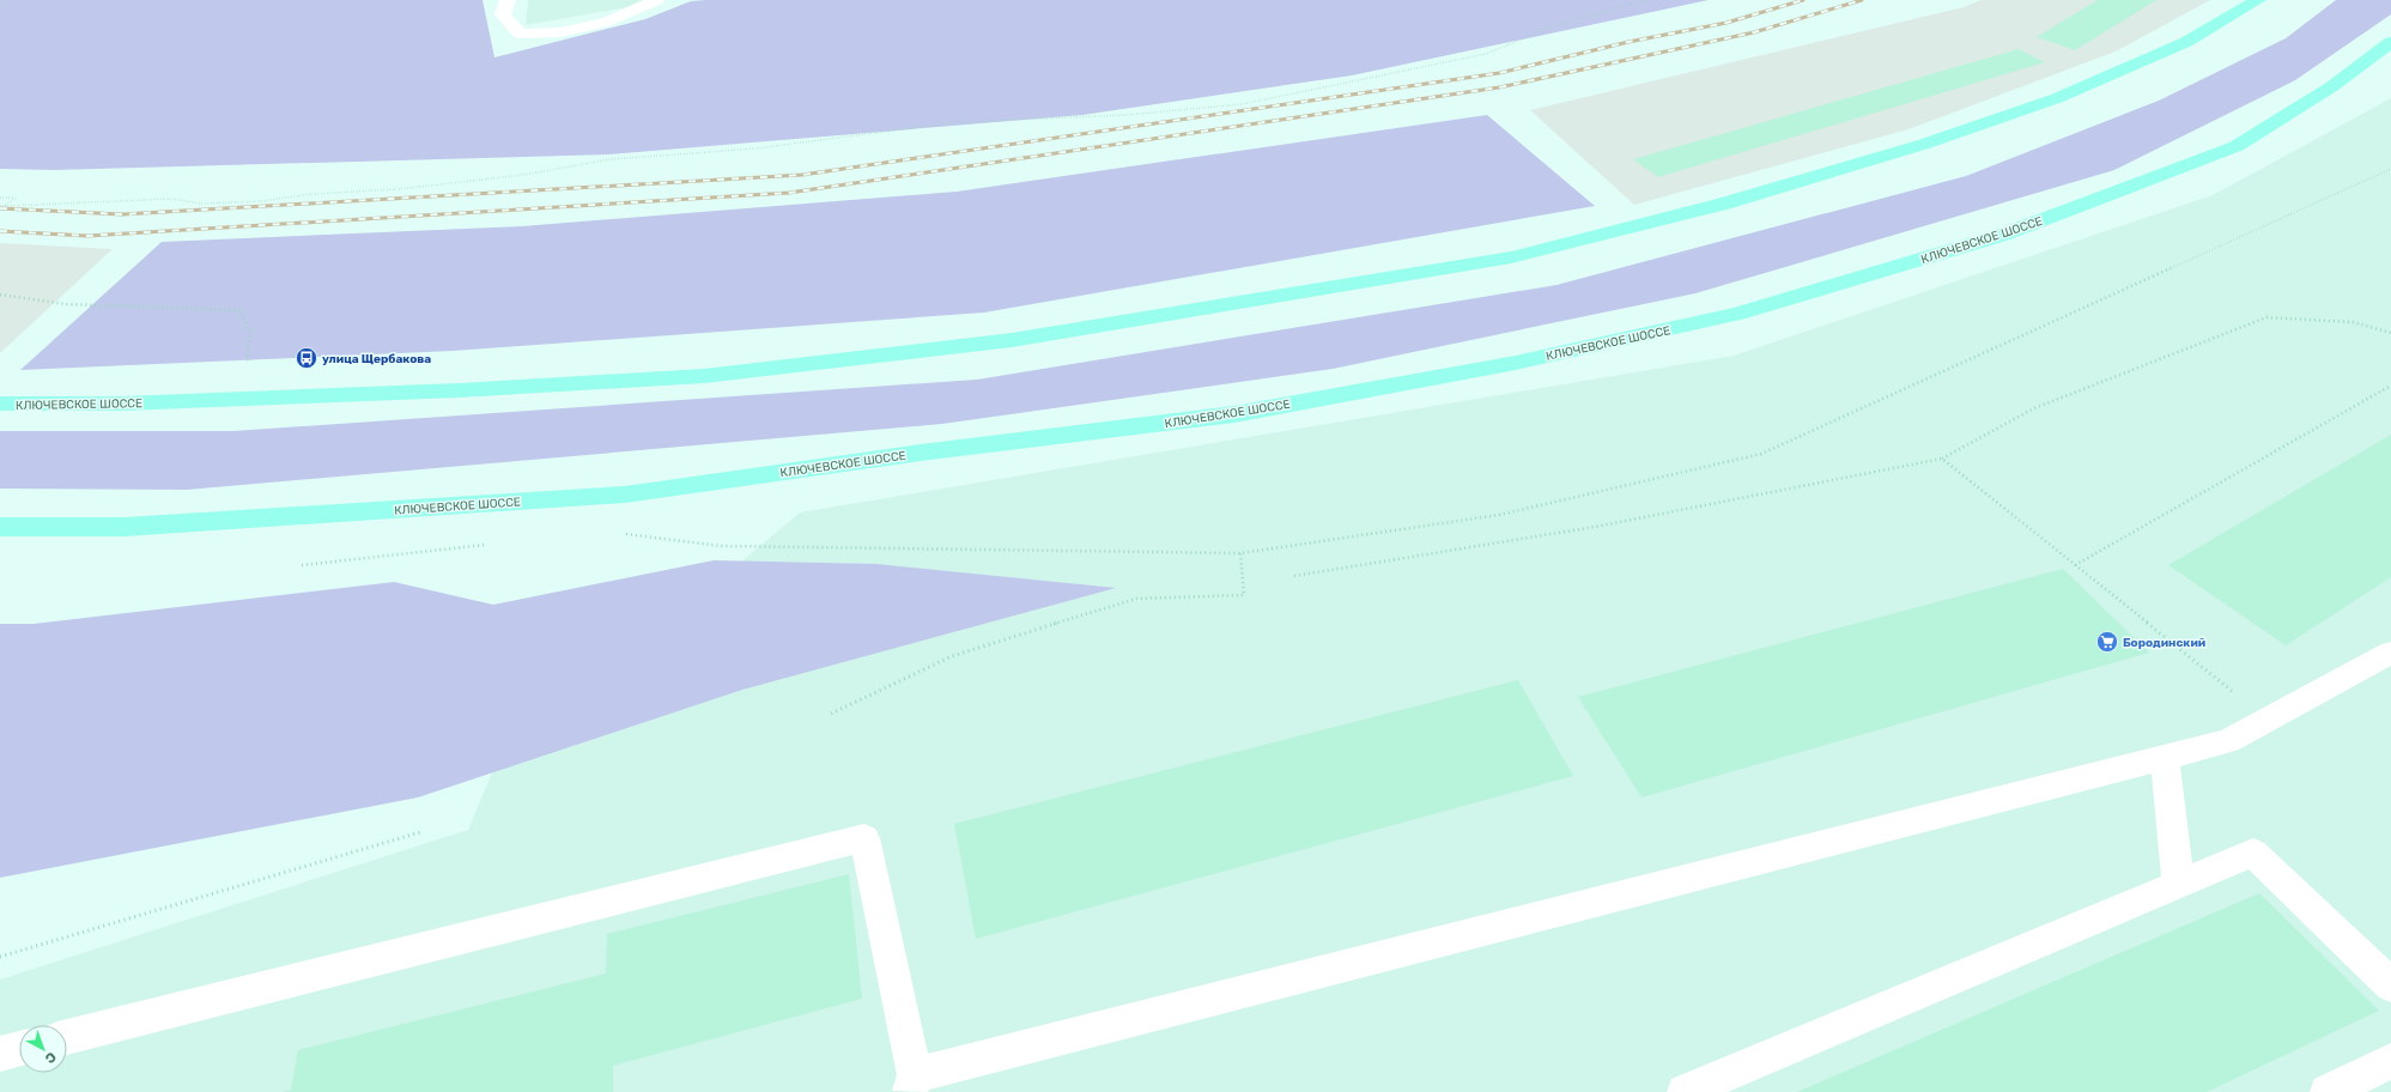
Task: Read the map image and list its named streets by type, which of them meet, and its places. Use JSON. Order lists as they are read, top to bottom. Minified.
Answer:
{"streets":{"main road":["КЛЮЧЕВСКОЕ ШОССЕ"]},"places":{"bus stop":["улица Щербакова"],"supermarket":["Бородинский"]},"north":"bottom right"}
